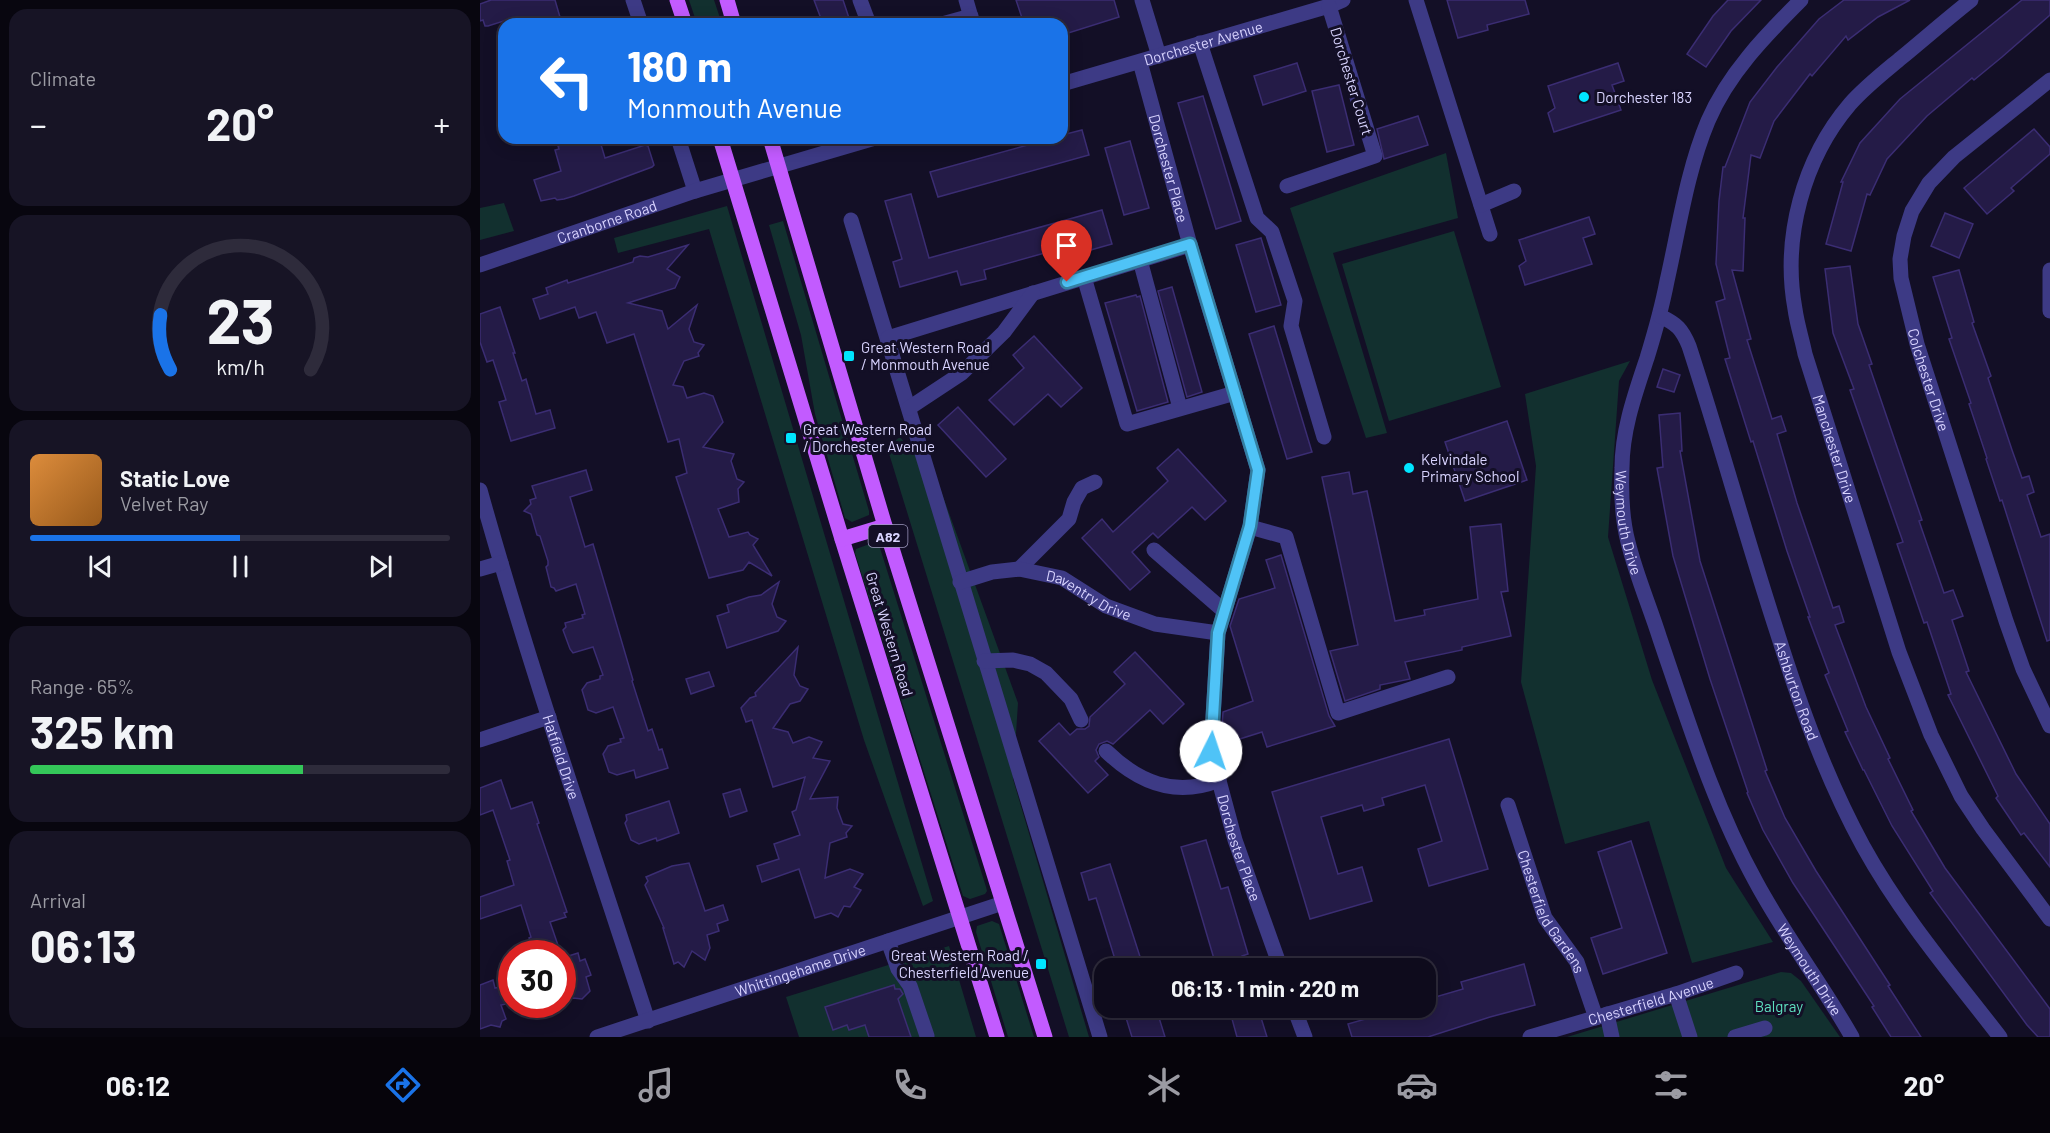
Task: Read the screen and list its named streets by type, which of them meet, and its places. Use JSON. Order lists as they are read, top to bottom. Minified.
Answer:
{"streets":{"main road":["A82","Great Western Road"],"street":["Dorchester Avenue","Dorchester Court","Dorchester Place","Cranborne Road","Colchester Drive","Manchester Drive","Weymouth Drive","Daventry Drive","Ashburton Road","Hatfield Drive","Chesterfield Gardens","Whittingehame Drive","Chesterfield Avenue"]},"crossings":[["Dorchester Avenue","Dorchester Court"],["Dorchester Avenue","Dorchester Place"],["Dorchester Place","Daventry Drive"],["Cranborne Road","Great Western Road"],["Weymouth Drive","Ashburton Road"],["Great Western Road","Whittingehame Drive"],["Hatfield Drive","Whittingehame Drive"],["Chesterfield Gardens","Chesterfield Avenue"]],"parks":["Balgray"],"places":{"other":["Dorchester 183","Kelvindale Primary School"],"transit":["Great Western Road / Monmouth Avenue","Great Western Road / Dorchester Avenue","Great Western Road / Chesterfield Avenue"]},"page":{"tile":["Climate",["Range · 65%","325 km"],["Arrival","06:13"]],"turn":["180 m","Monmouth Avenue"],"heat":["−","20°","+"],"song":["Static Love","Velvet Ray"],"limit":"30","trip":"06:13 · 1 min · 220 m","tabs":["06:12","20°"],"gauge":["23","km/h"]}}
